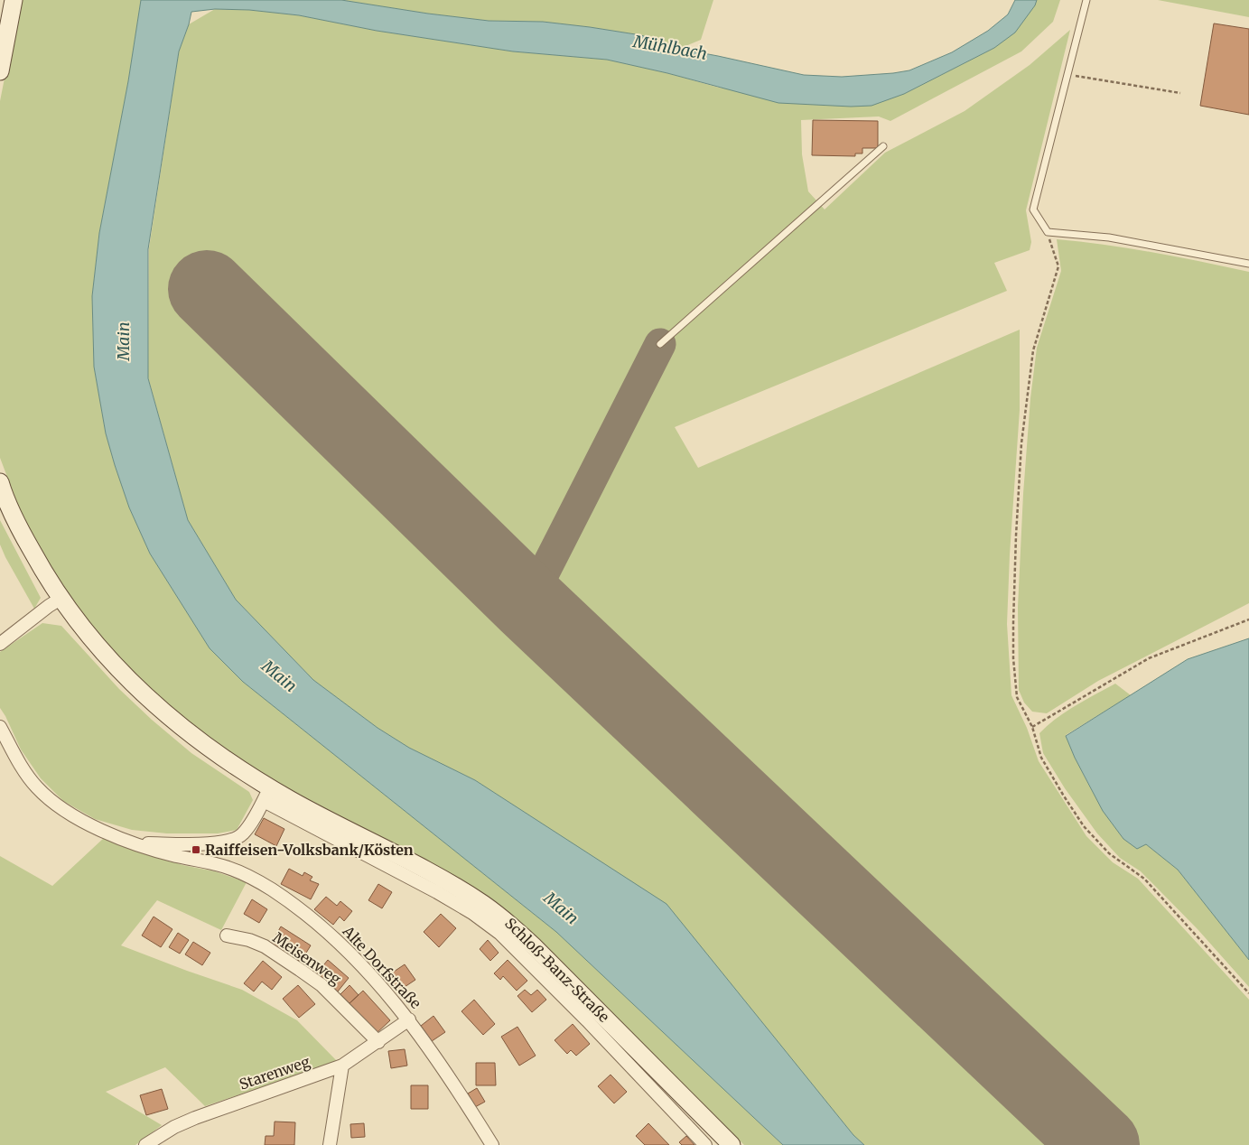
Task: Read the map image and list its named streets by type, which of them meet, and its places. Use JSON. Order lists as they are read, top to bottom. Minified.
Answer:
{"streets":{"street":["Meisenweg","Alte Dorfstraße","Schloß-Banz-Straße","Starenweg"]},"crossings":[["Meisenweg","Starenweg"],["Alte Dorfstraße","Starenweg"]],"water":["Mühlbach","Main"],"places":{"transit":["Raiffeisen-Volksbank/Kösten"]}}
